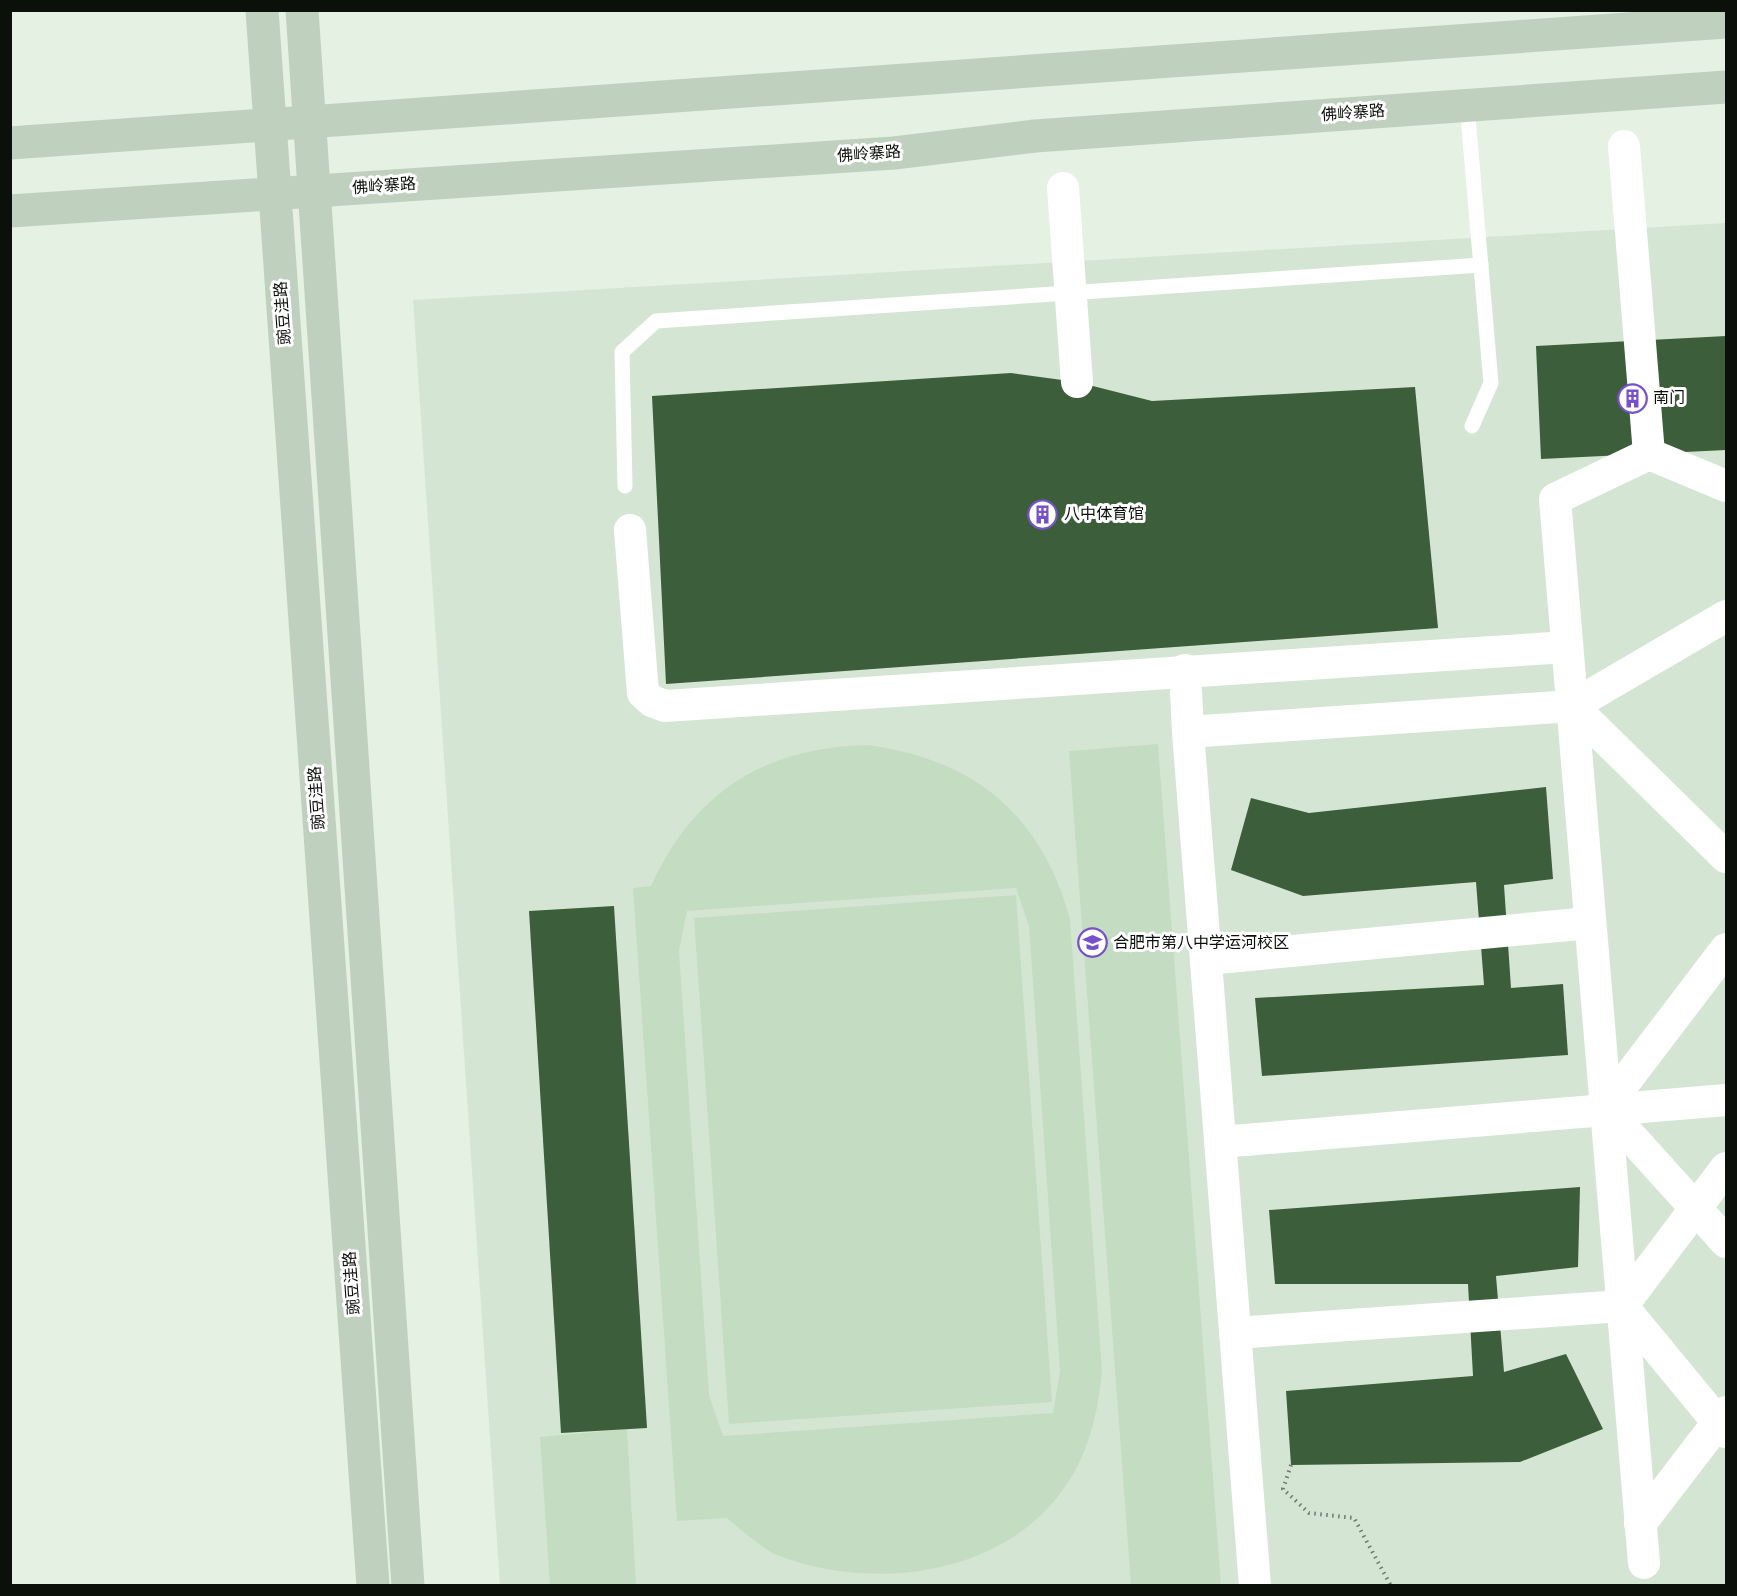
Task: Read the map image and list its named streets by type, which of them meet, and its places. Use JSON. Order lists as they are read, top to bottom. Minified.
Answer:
{"streets":{"main road":["佛岭寨路","豌豆洼路"]},"crossings":[["佛岭寨路","豌豆洼路"]],"places":{"building":["南门","八中体育馆"],"school or university":["合肥市第八中学运河校区"]}}
